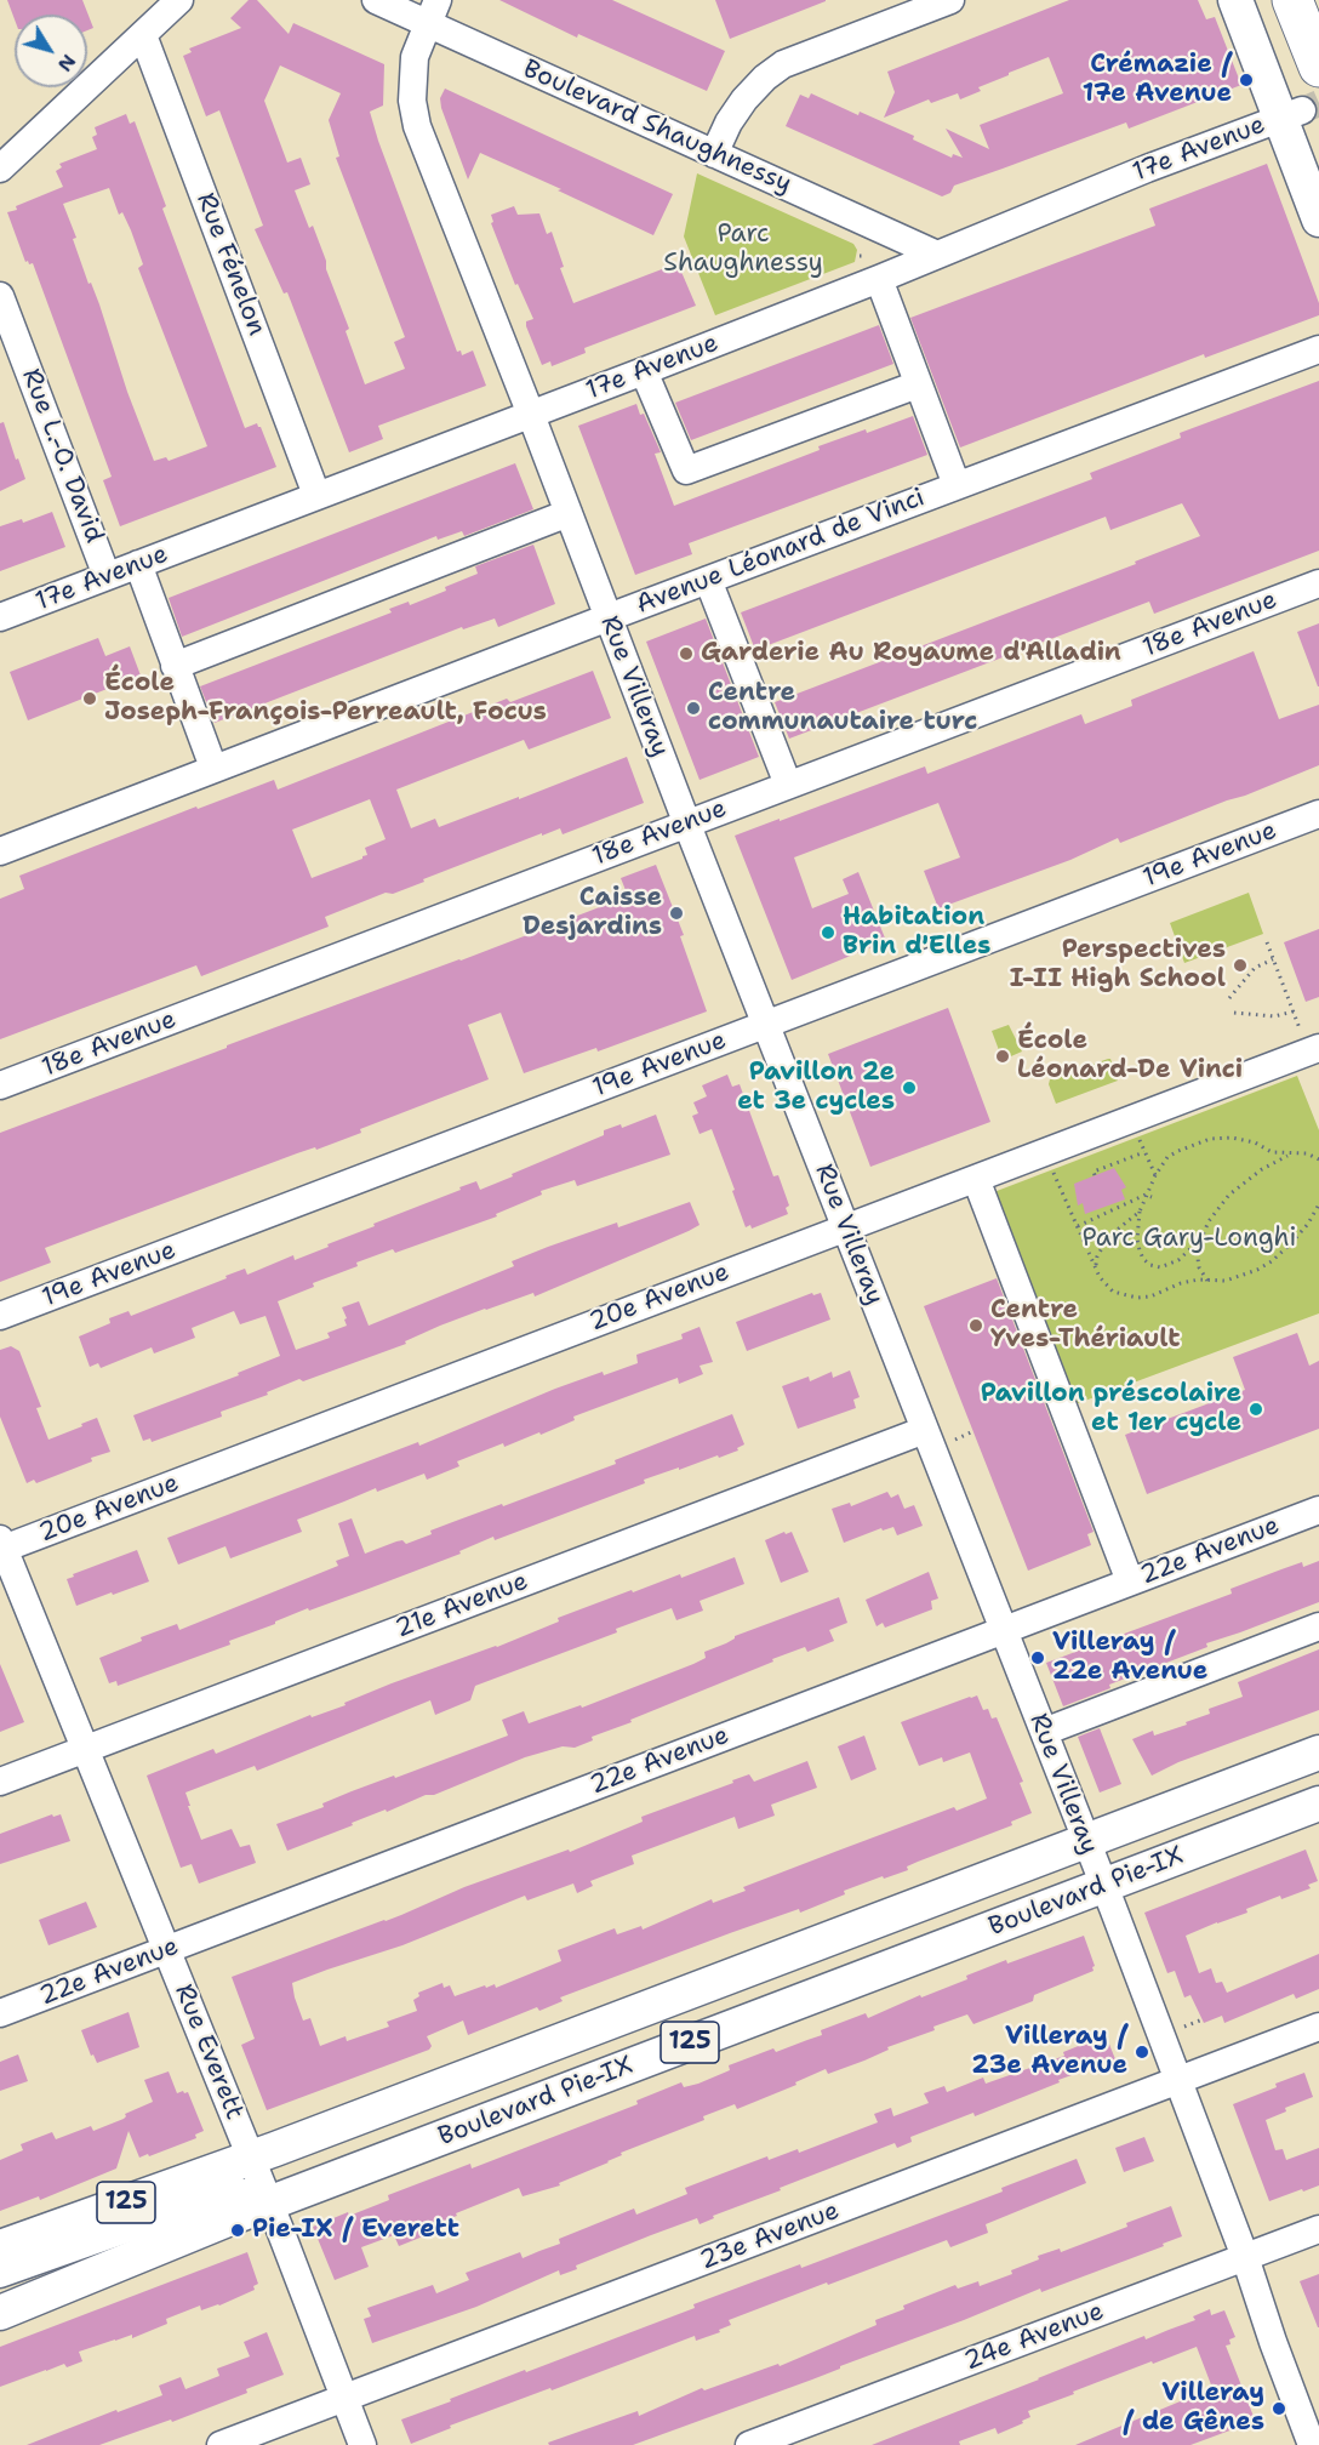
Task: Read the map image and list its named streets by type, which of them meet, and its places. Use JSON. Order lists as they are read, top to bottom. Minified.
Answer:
{"streets":{"main road":["Boulevard Pie-IX","125"],"street":["Boulevard Shaughnessy","17e Avenue","Rue Fénelon","Rue L.-O. David","Avenue Léonard de Vinci","18e Avenue","Rue Villeray","19e Avenue","20e Avenue","22e Avenue","21e Avenue","Rue Everett","23e Avenue","24e Avenue"]},"crossings":[["Boulevard Shaughnessy","17e Avenue"],["Boulevard Shaughnessy","Rue Villeray"],["17e Avenue","Rue Fénelon"],["17e Avenue","Rue L.-O. David"],["17e Avenue","Rue Villeray"],["Avenue Léonard de Vinci","Rue Villeray"],["18e Avenue","Rue Villeray"],["Rue Villeray","19e Avenue"],["Rue Villeray","20e Avenue"],["Rue Villeray","22e Avenue"],["Rue Villeray","21e Avenue"],["Rue Villeray","Boulevard Pie-IX"],["Rue Villeray","23e Avenue"],["Rue Villeray","24e Avenue"],["20e Avenue","Rue Everett"],["22e Avenue","Rue Everett"],["21e Avenue","Rue Everett"],["Boulevard Pie-IX","Rue Everett"],["Rue Everett","23e Avenue"]],"parks":["Parc Shaughnessy","Parc Gary-Longhi"],"places":["Crémazie / 17e Avenue","Garderie Au Royaume d'Alladin","École Joseph-François-Perreault, Focus","Centre communautaire turc","Caisse Desjardins","Habitation Brin d'Elles","Perspectives I-II High School","École Léonard-De Vinci","Pavillon 2e et 3e cycles","Centre Yves-Thériault","Pavillon préscolaire et 1er cycle","Villeray / 22e Avenue","Villeray / 23e Avenue","Pie-IX / Everett","Villeray / de Gênes"],"north":"bottom right"}
